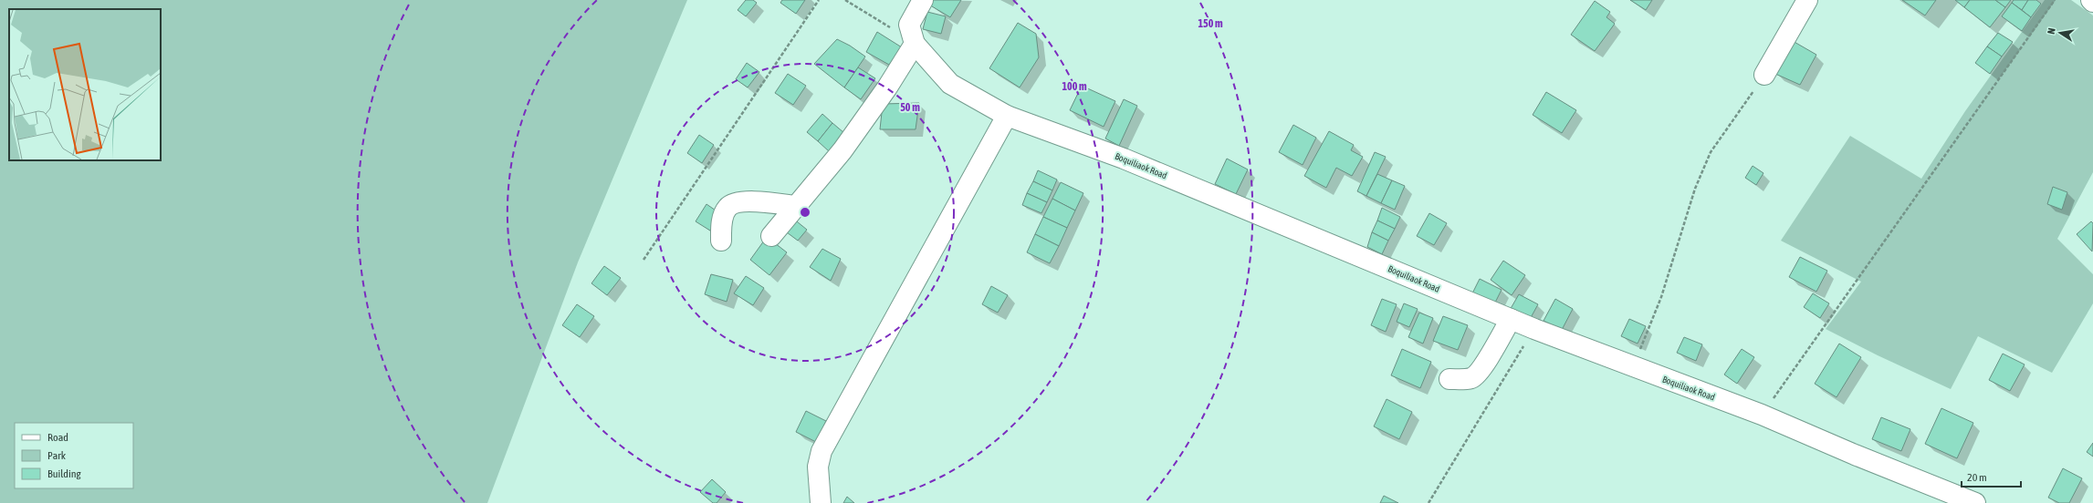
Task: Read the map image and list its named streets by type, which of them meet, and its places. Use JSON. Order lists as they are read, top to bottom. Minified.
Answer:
{"streets":{"street":["Boquiliaok Road"]},"legend":["Road","Park","Building"],"scale_bar":"20 m","north":"left","rings":["150 m","100 m","50 m"]}
